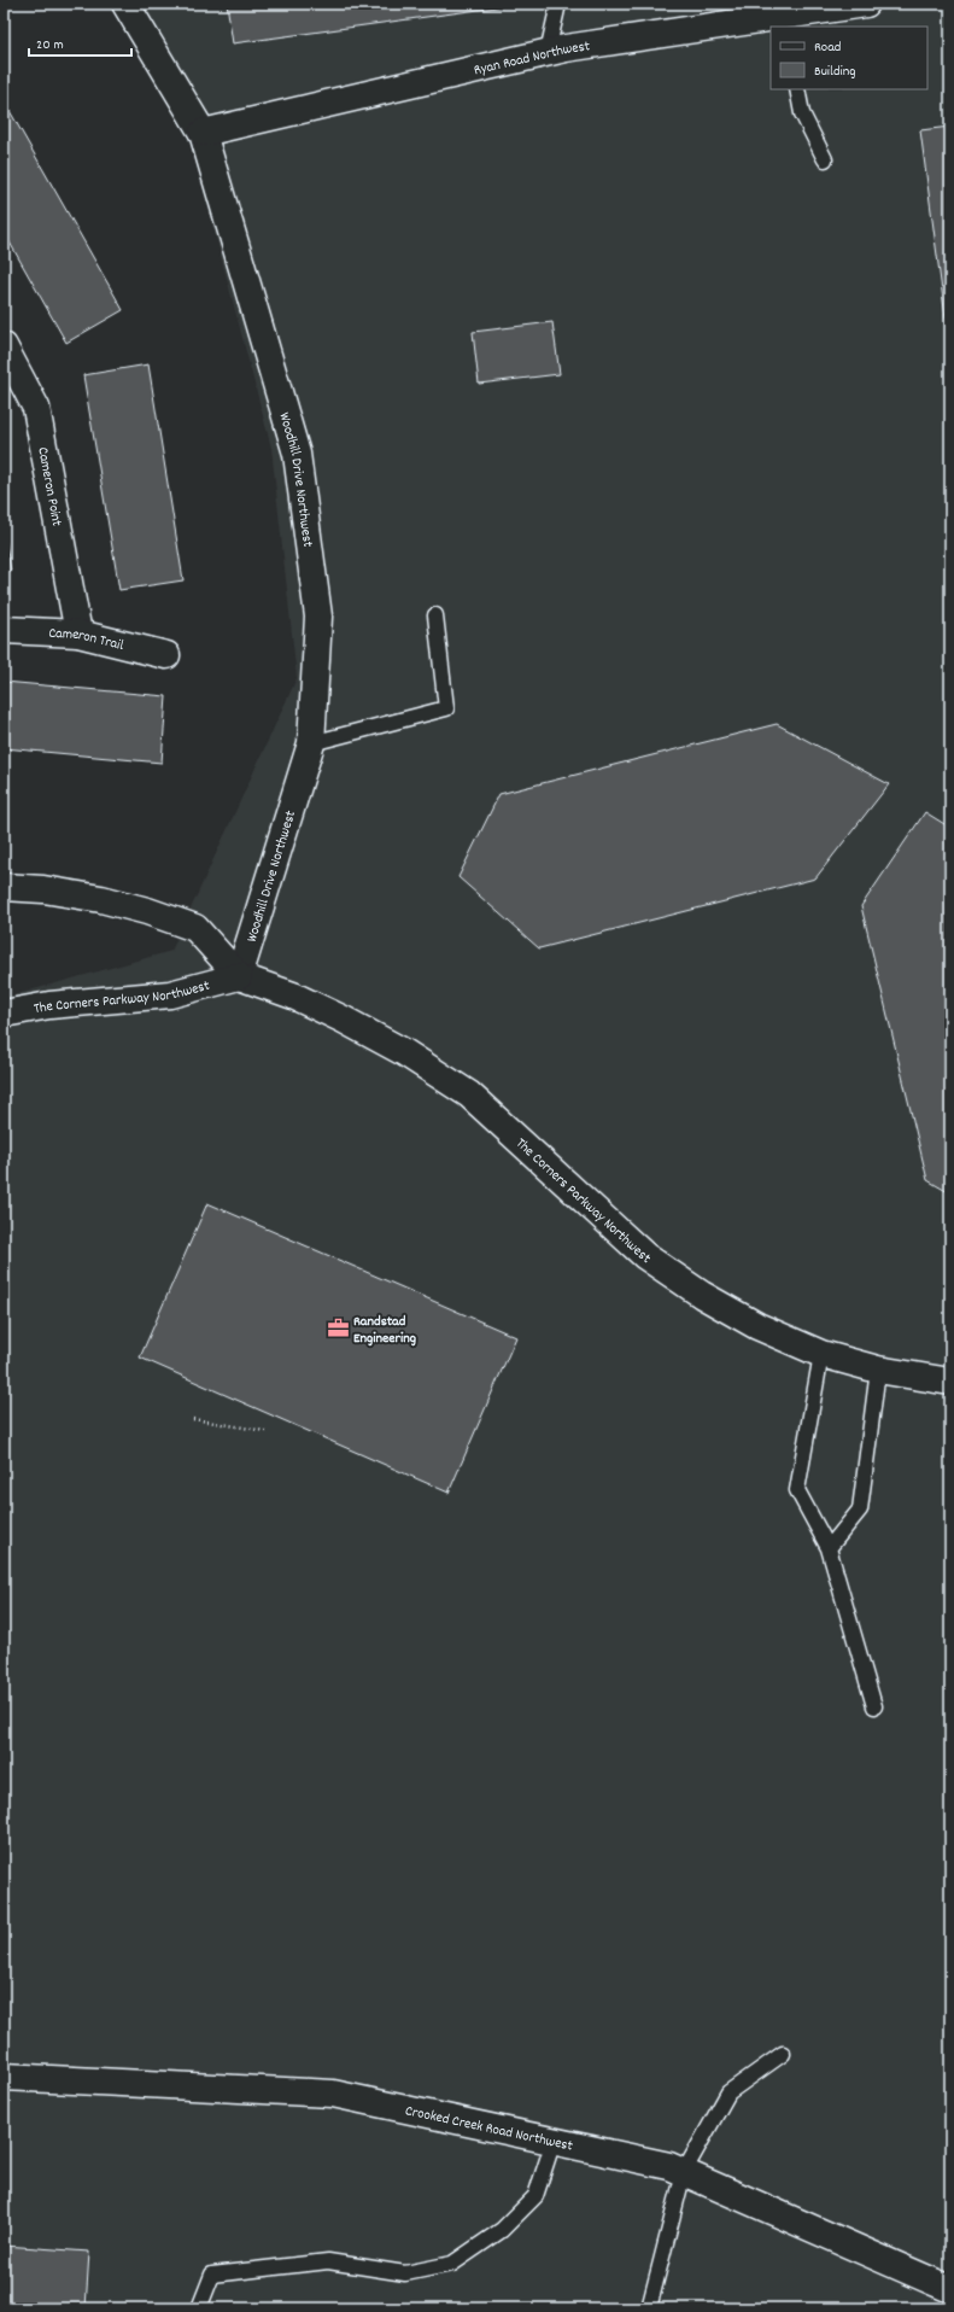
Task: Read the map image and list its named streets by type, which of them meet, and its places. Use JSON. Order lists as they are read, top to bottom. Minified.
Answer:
{"streets":{"street":["Ryan Road Northwest","Woodhill Drive Northwest","Cameron Point","Cameron Trail","The Corners Parkway Northwest","Crooked Creek Road Northwest"]},"crossings":[["Ryan Road Northwest","Woodhill Drive Northwest"],["Woodhill Drive Northwest","The Corners Parkway Northwest"],["Cameron Point","Cameron Trail"]],"places":{"office":["Randstad Engineering"]},"legend":["Road","Building"],"scale_bar":"20 m"}
